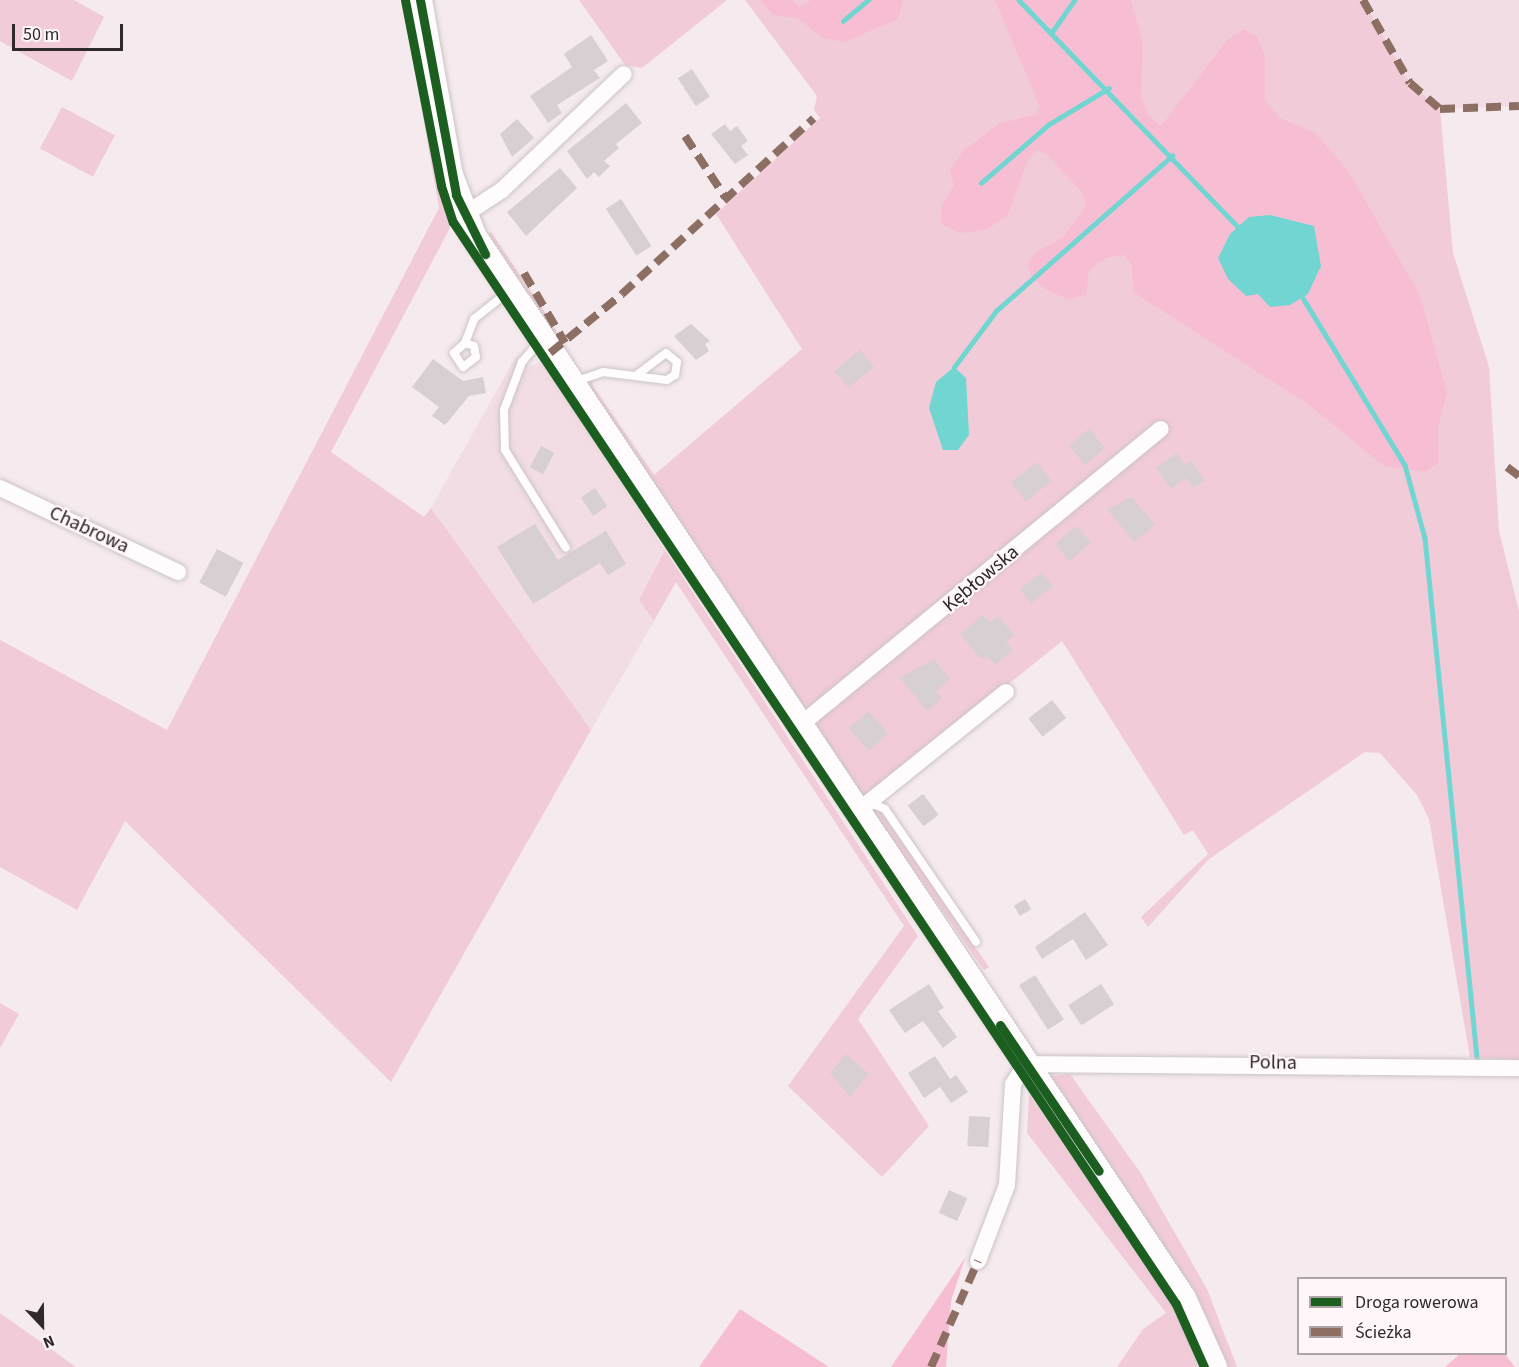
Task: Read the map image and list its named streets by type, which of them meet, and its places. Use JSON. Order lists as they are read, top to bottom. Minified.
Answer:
{"streets":{"street":["Chabrowa","Kębłowska","Polna"]},"legend":["Droga rowerowa","Ścieżka"],"scale_bar":"50 m","north":"bottom"}
